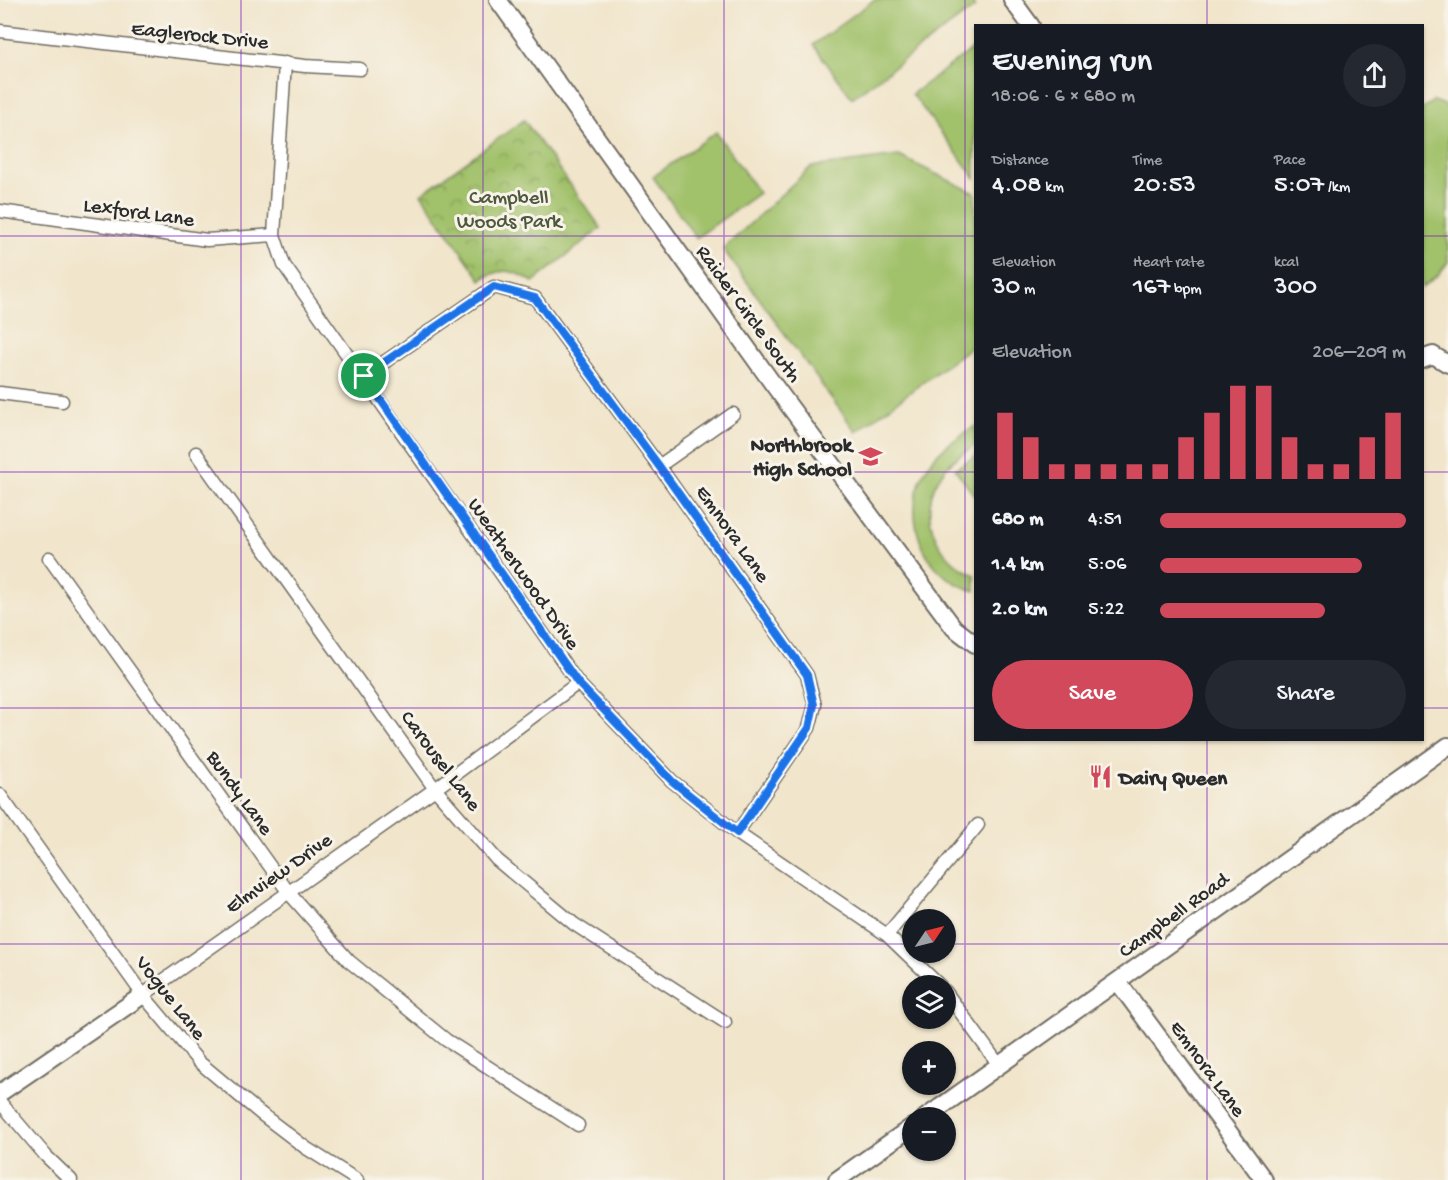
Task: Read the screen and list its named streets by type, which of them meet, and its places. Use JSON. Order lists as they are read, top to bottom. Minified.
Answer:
{"streets":{"street":["Eaglerock Drive","Lexford Lane","Raider Circle South","Emnora Lane","Weatherwood Drive","Carousel Lane","Bundy Lane","Elmview Drive","Campbell Road","Vogue Lane"]},"crossings":[["Eaglerock Drive","Weatherwood Drive"],["Lexford Lane","Weatherwood Drive"],["Emnora Lane","Weatherwood Drive"],["Emnora Lane","Campbell Road"],["Weatherwood Drive","Elmview Drive"],["Carousel Lane","Elmview Drive"],["Bundy Lane","Elmview Drive"],["Elmview Drive","Vogue Lane"]],"parks":["Campbell Woods Park"],"places":{"school or university":["Northbrook High School"],"restaurant":["Dairy Queen"]},"north":"top right","page":{"heading":["Evening run","18:06 · 6 × 680 m"],"stats":[["Distance","4.08 km"],["Time","20:53"],["Pace","5:07 /km"],["Elevation","30 m"],["Heart rate","167 bpm"],["kcal","300"]],"chart":["Elevation","206–209 m"],"list":[{"name":"680 m","note":"4:51"},{"name":"1.4 km","note":"5:06"},{"name":"2.0 km","note":"5:22"}],"buttons":["Save","Share"],"map_buttons":["+","−"]}}
